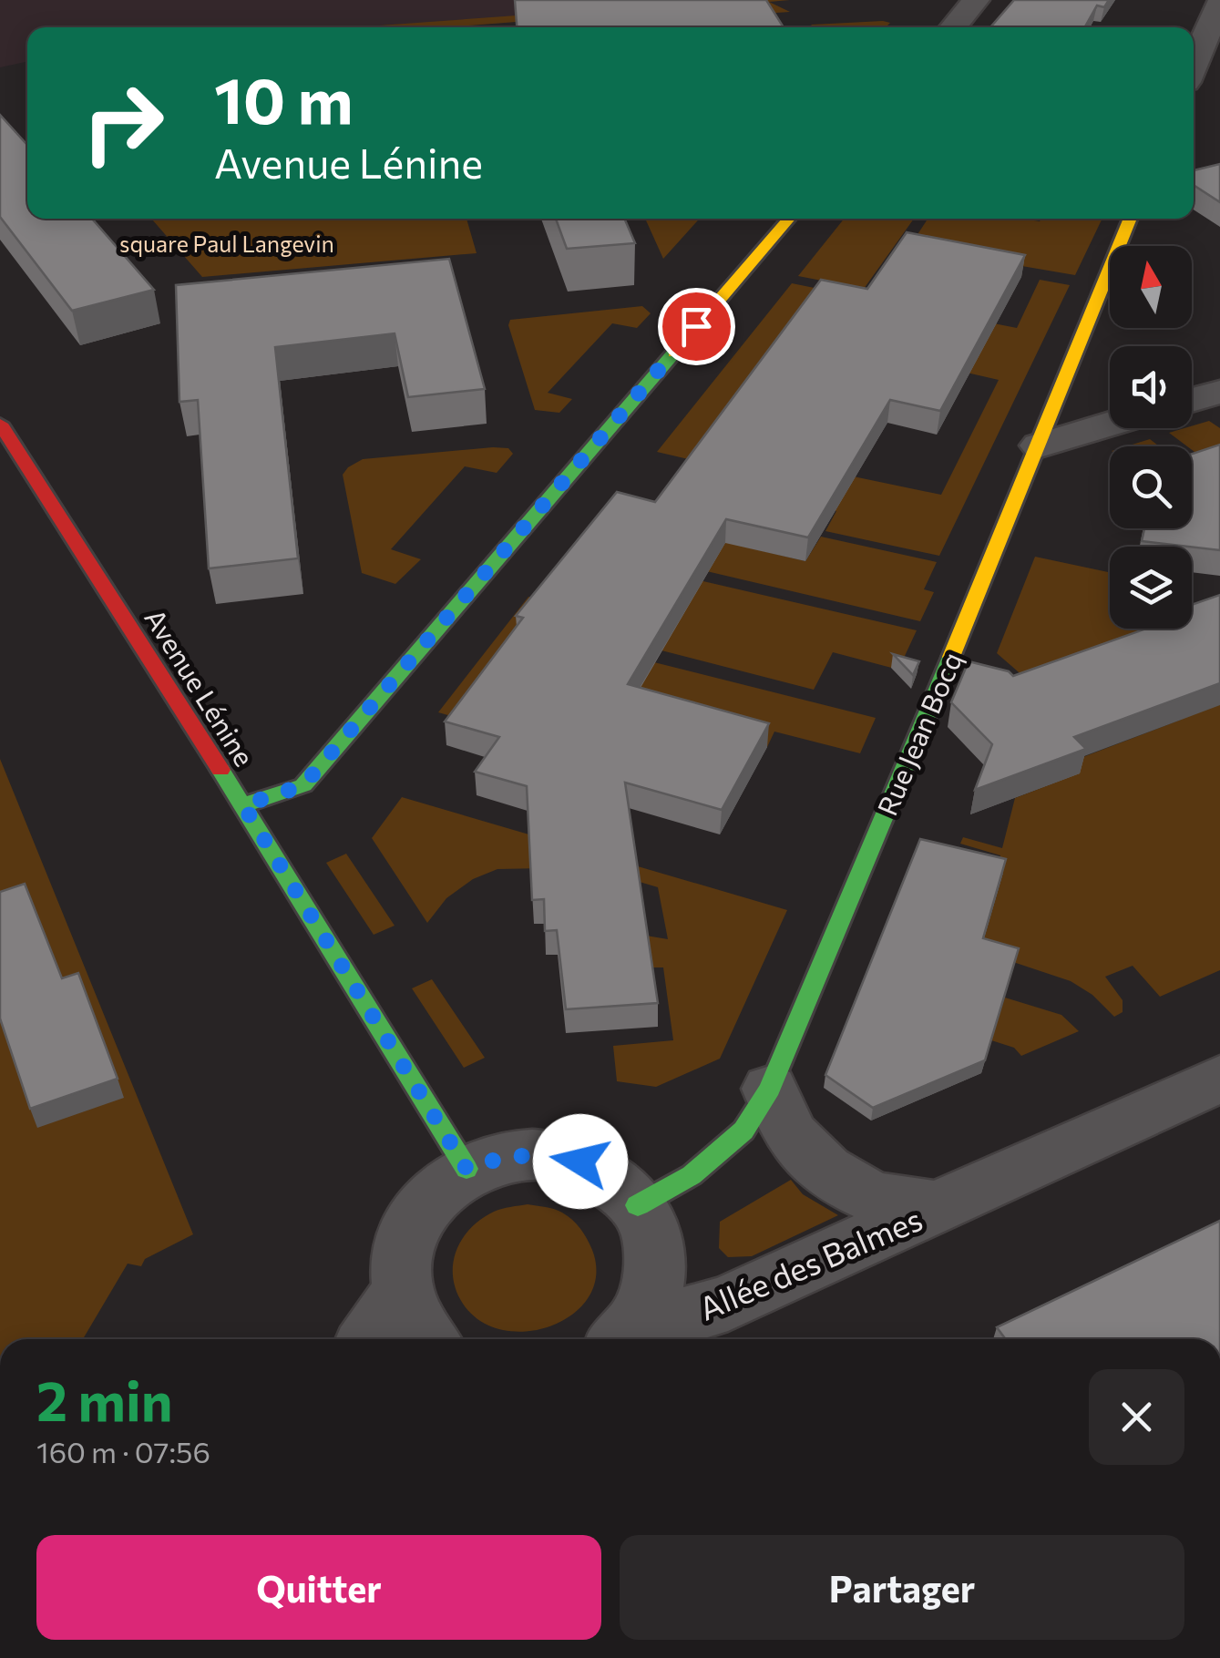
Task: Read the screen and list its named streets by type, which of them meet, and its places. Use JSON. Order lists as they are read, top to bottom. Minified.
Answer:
{"streets":{"street":["Avenue Lénine","Rue Jean Bocq","Allée des Balmes"]},"crossings":[["Rue Jean Bocq","Allée des Balmes"]],"parks":["square Paul Langevin"],"north":"top","page":{"turn":["10 m","Avenue Lénine"],"heading":["2 min","160 m · 07:56"],"buttons":["Quitter","Partager"]}}
